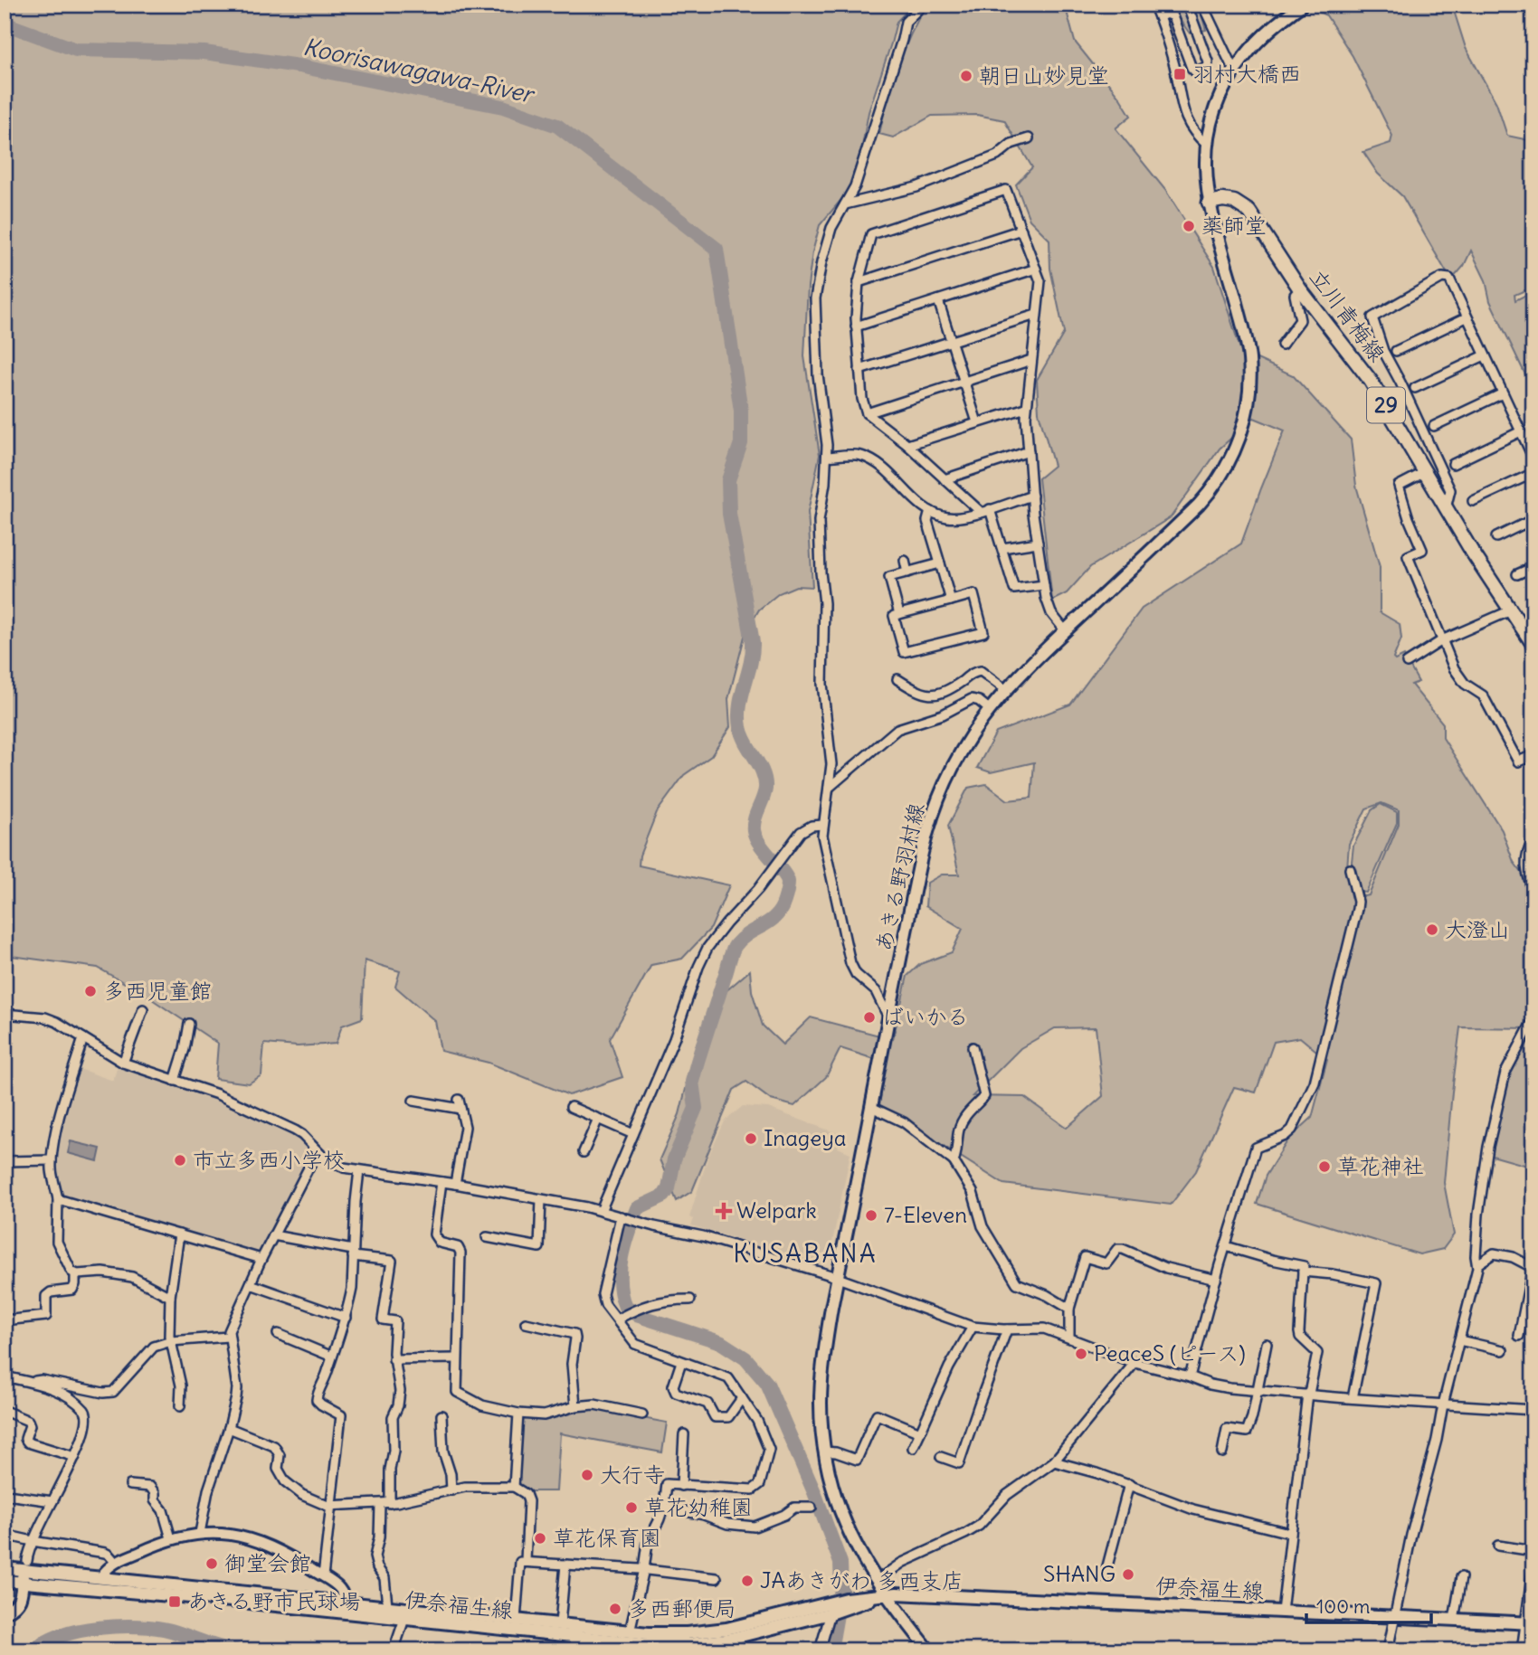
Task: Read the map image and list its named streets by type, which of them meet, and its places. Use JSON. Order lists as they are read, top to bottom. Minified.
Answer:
{"streets":{"main road":["立川青梅線","29","あきる野羽村線","伊奈福生線"]},"crossings":[["立川青梅線","あきる野羽村線"],["あきる野羽村線","伊奈福生線"]],"districts":["KUSABANA"],"water":["Koorisawagawa-River"],"places":{"transit":["羽村大橋西","あきる野市民球場"],"other":["朝日山妙見堂","薬師堂","大澄山","多西児童館","ばいかる","Inageya","市立多西小学校","草花神社","7-Eleven","PeaceS (ピース)","大行寺","草花幼稚園","草花保育園","御堂会館","SHANG","JAあきがわ 多西支店","多西郵便局"],"health":["Welpark"]},"scale_bar":"100 m"}
